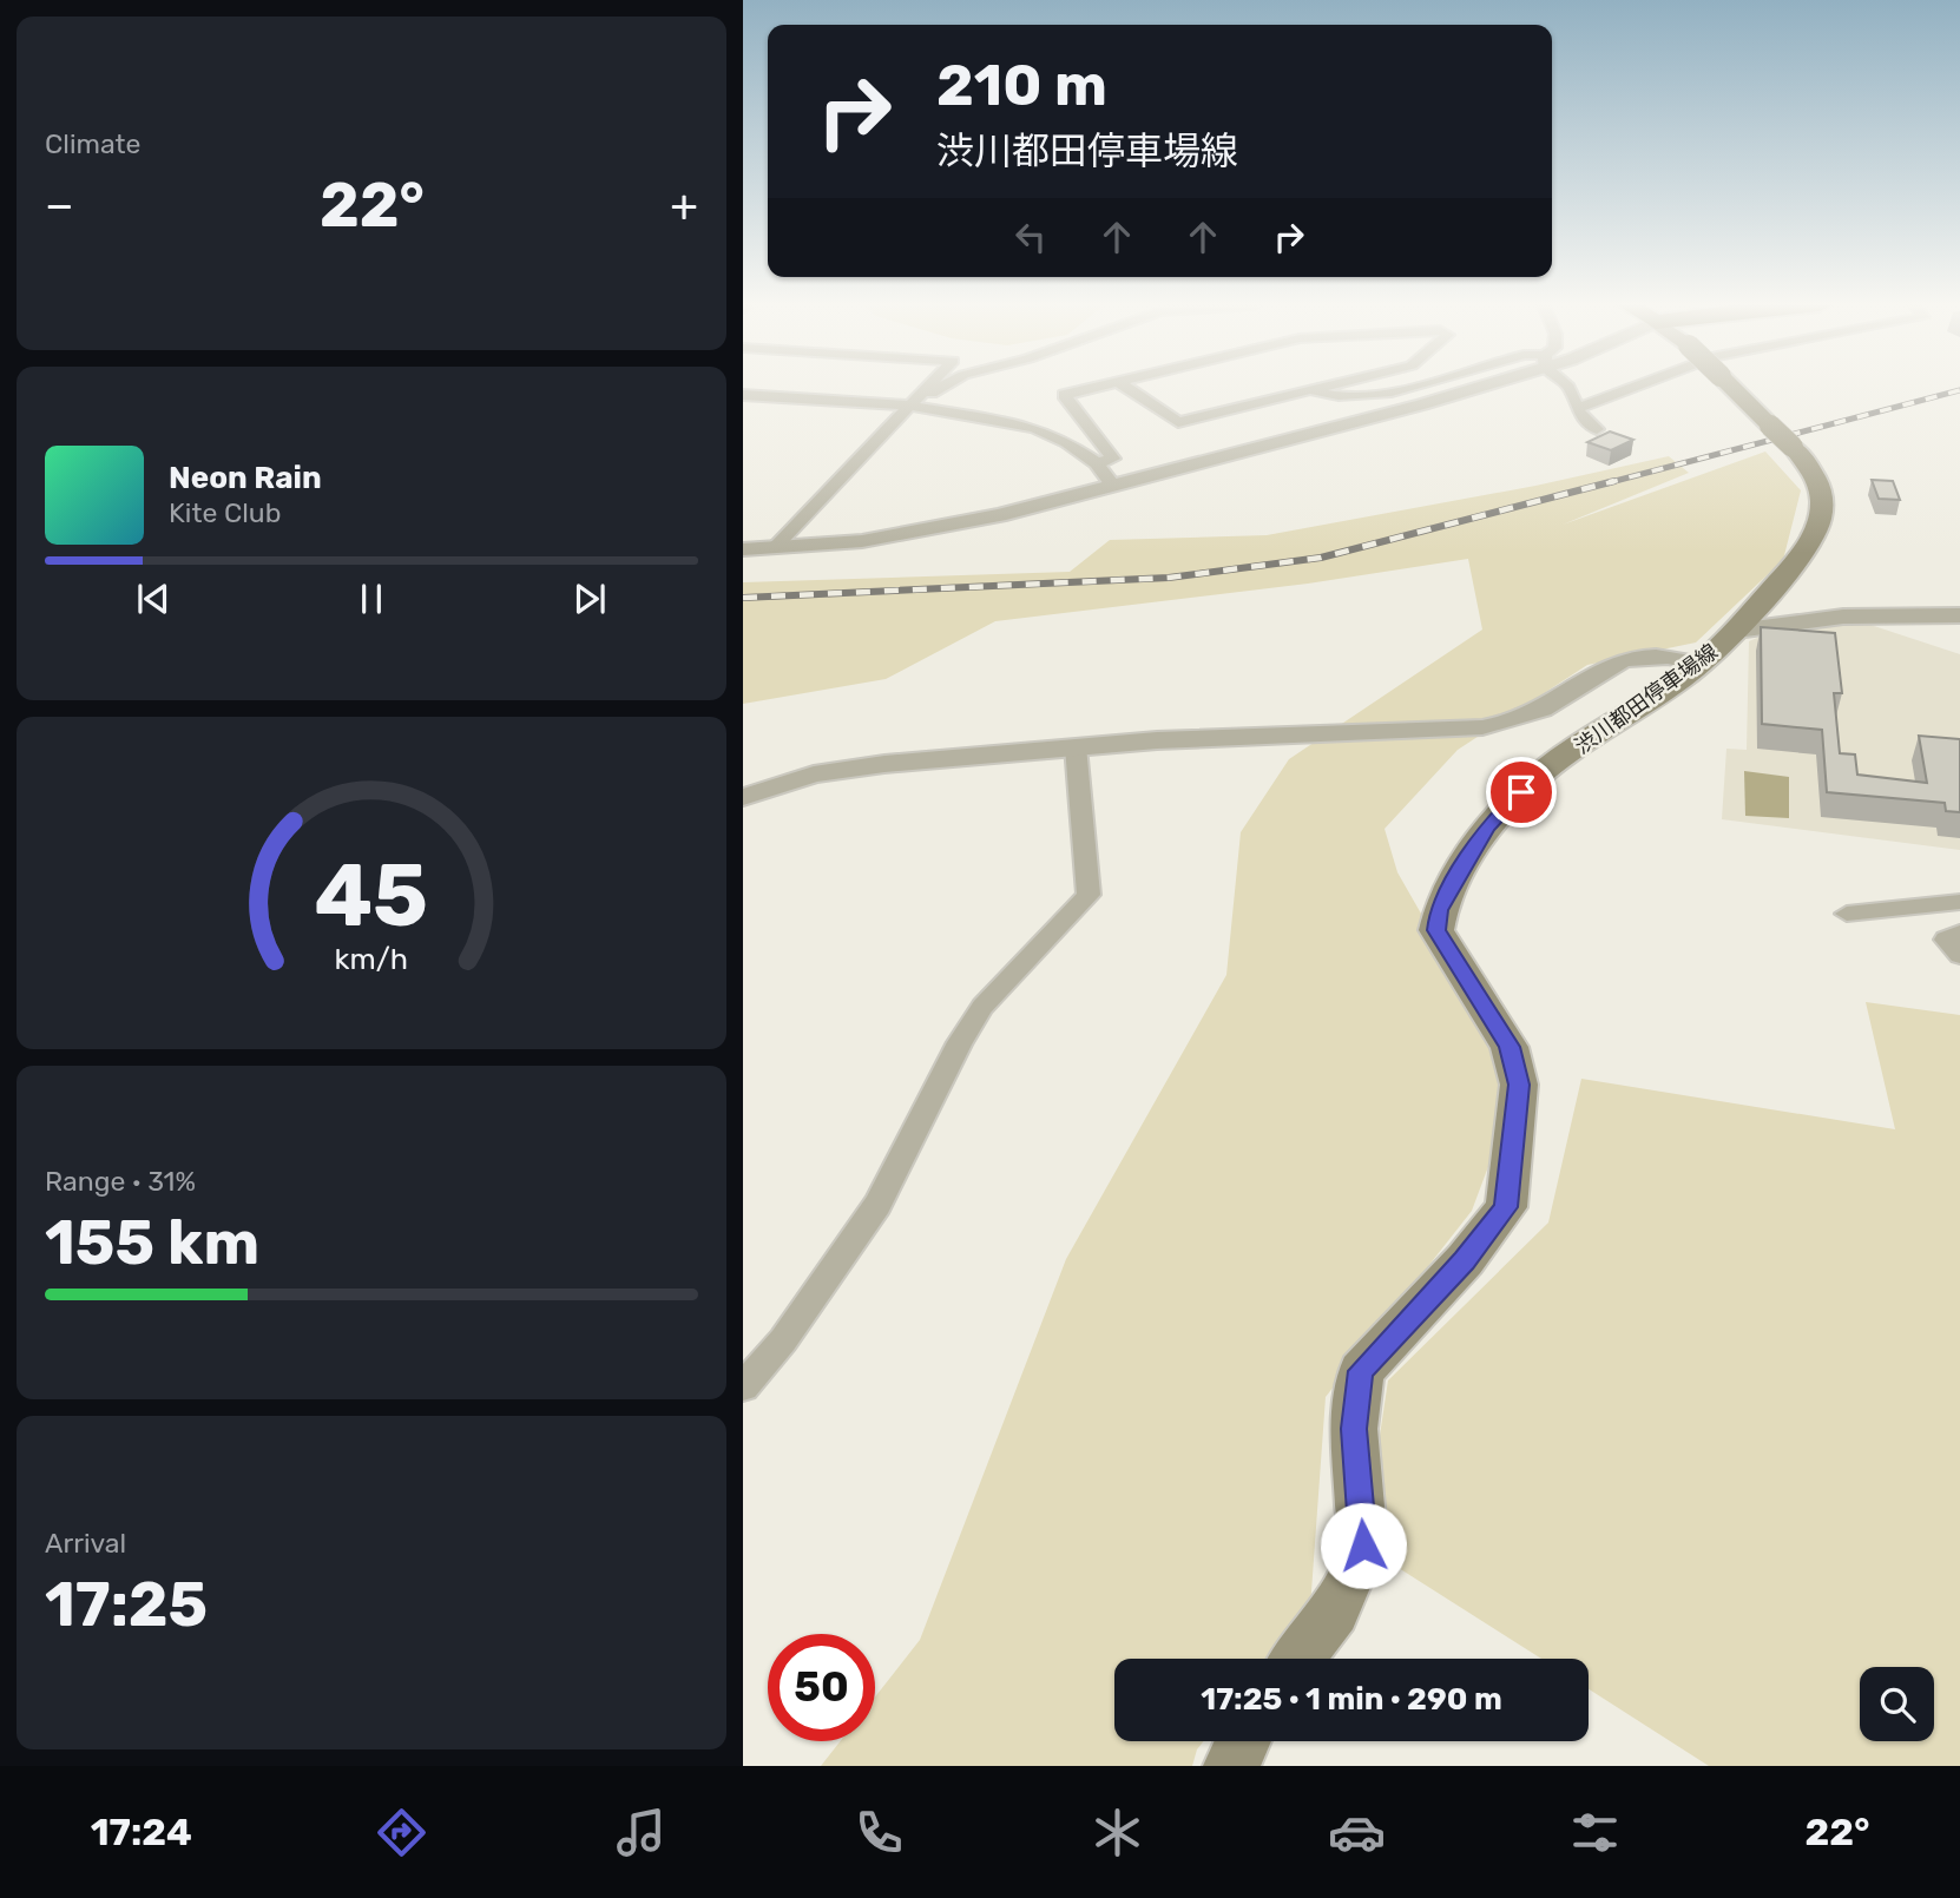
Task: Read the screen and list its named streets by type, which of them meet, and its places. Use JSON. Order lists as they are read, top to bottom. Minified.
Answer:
{"streets":{"main road":["渋川都田停車場線"]},"page":{"tile":["Climate",["Range · 31%","155 km"],["Arrival","17:25"]],"turn":["210 m","渋川都田停車場線"],"heat":["−","22°","+"],"song":["Neon Rain","Kite Club"],"limit":"50","trip":"17:25 · 1 min · 290 m","tabs":["17:24","22°"],"gauge":["45","km/h"]}}
